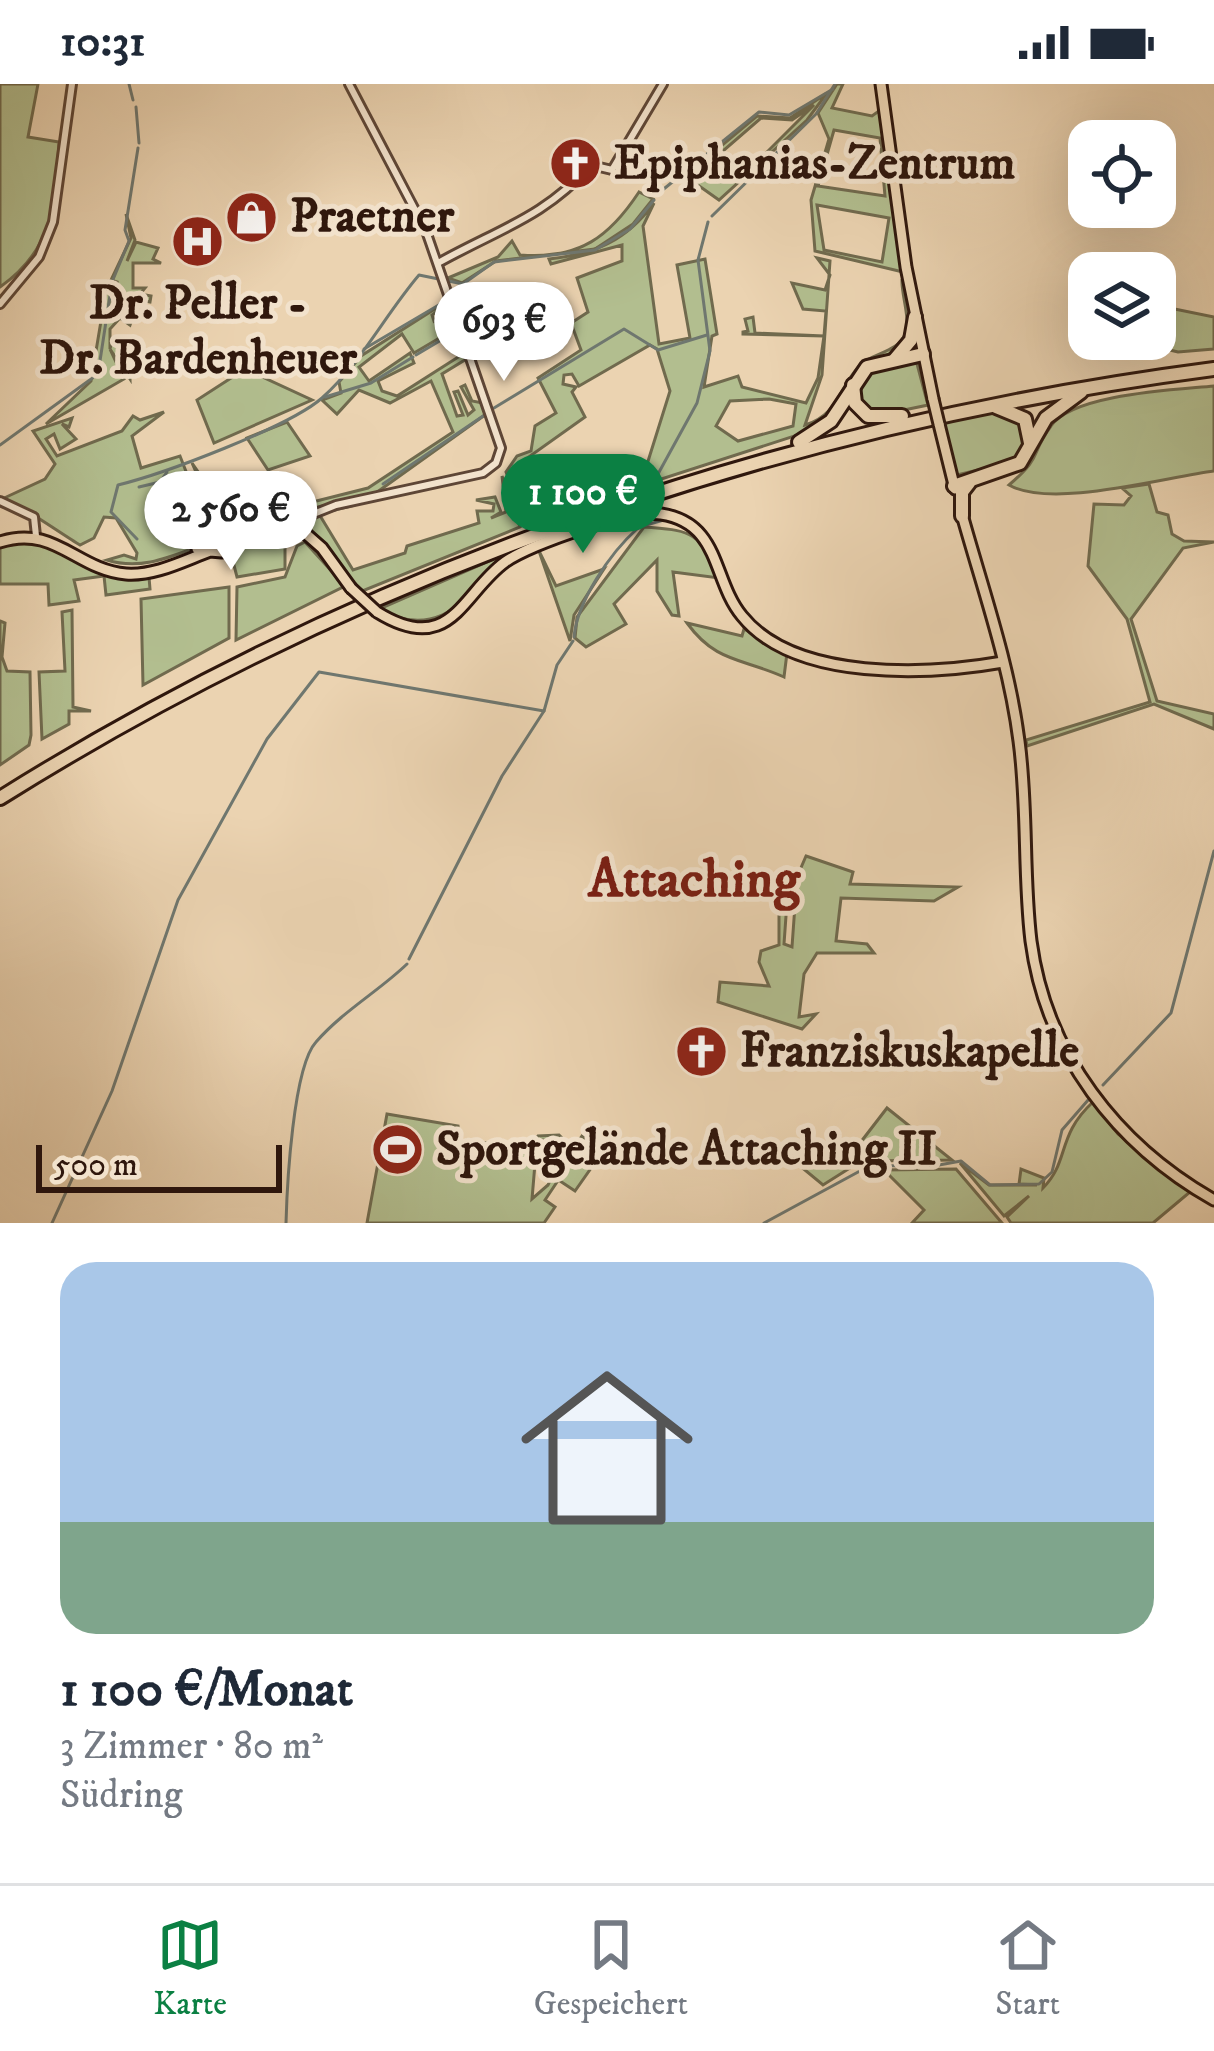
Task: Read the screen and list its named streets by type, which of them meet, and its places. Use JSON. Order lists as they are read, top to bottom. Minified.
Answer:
{"districts":["Attaching"],"places":{"church":["Epiphanias-Zentrum","Franziskuskapelle"],"shop":["Praetner"],"hospital":["Dr. Peller - Dr. Bardenheuer"],"sports":["Sportgelände Attaching II"]},"scale_bar":"500 m","page":{"status":"10:31","price":["693 €","1 100 €","2 560 €"],"scale":"500 m","list":[{"name":"1 100 €/Monat","note":"3 Zimmer · 80 m² · Südring"}],"tabs":["Karte","Gespeichert","Start"]}}
